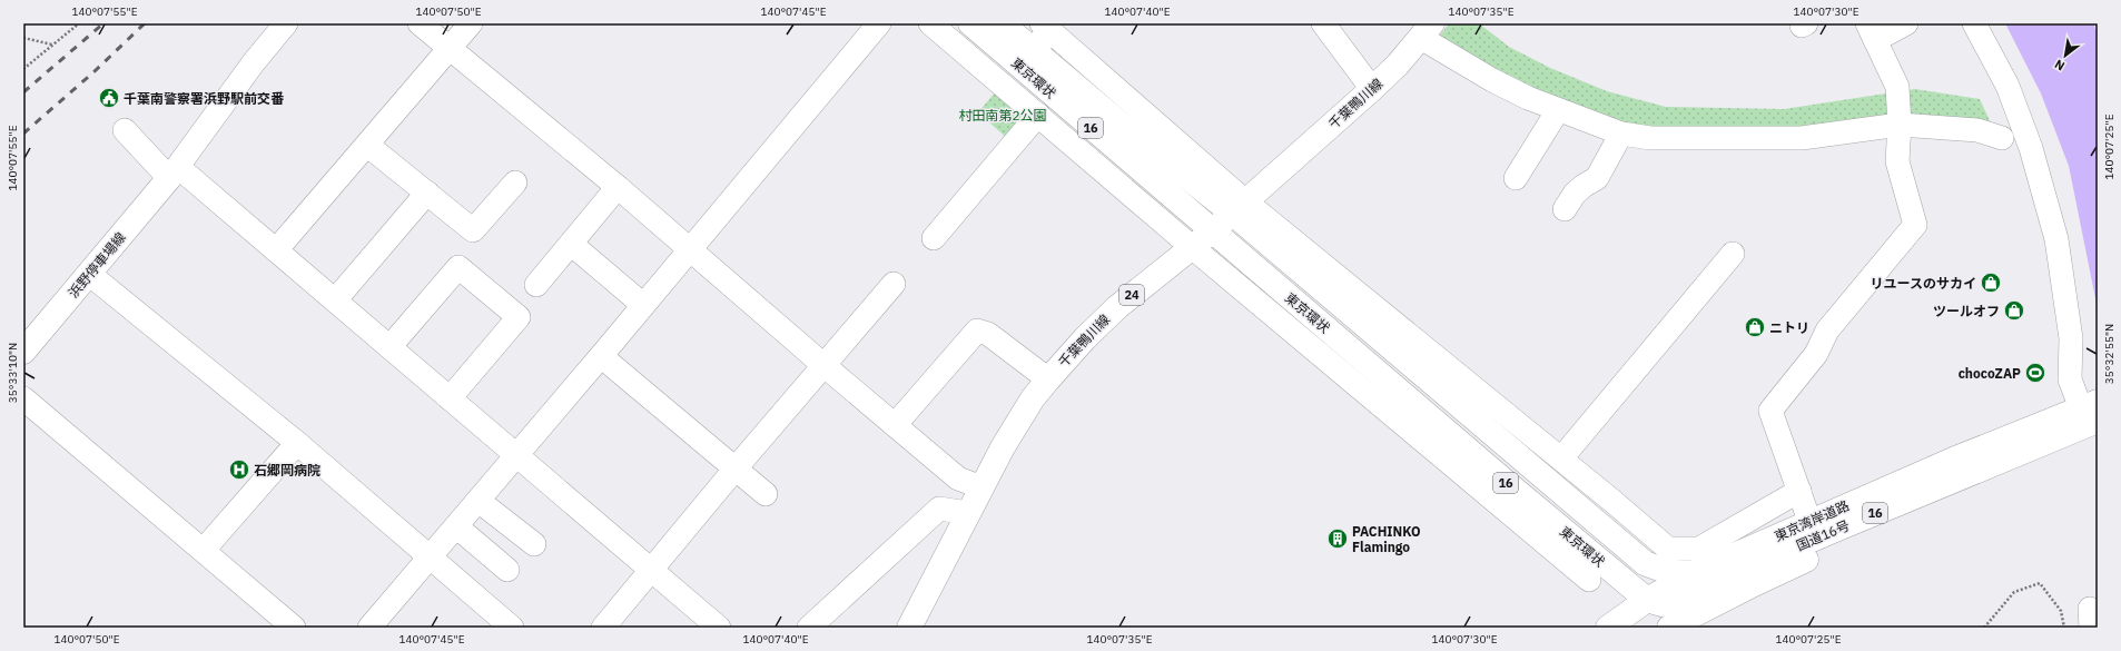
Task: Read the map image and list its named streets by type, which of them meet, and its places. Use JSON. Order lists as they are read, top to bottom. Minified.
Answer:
{"streets":{"main road":["東京環状","千葉鴨川線","16","浜野停車場線","24","東京湾岸道路","国道16号"]},"crossings":[["東京環状","千葉鴨川線"],["東京環状","東京湾岸道路"],["東京環状","国道16号"],["16","東京湾岸道路"],["16","国道16号"],["東京湾岸道路","国道16号"]],"parks":["村田南第2公園"],"places":{"public building":["千葉南警察署浜野駅前交番"],"shop":["リユースのサカイ","ツールオフ","ニトリ"],"sports":["chocoZAP"],"hospital":["石郷岡病院"],"building":["PACHINKO Flamingo"]},"north":"bottom left","coordinates":["140°07'55\"E","140°07'50\"E","140°07'45\"E","140°07'40\"E","140°07'35\"E","140°07'30\"E","140°07'25\"E","35°32'55\"N","35°33'10\"N"]}
